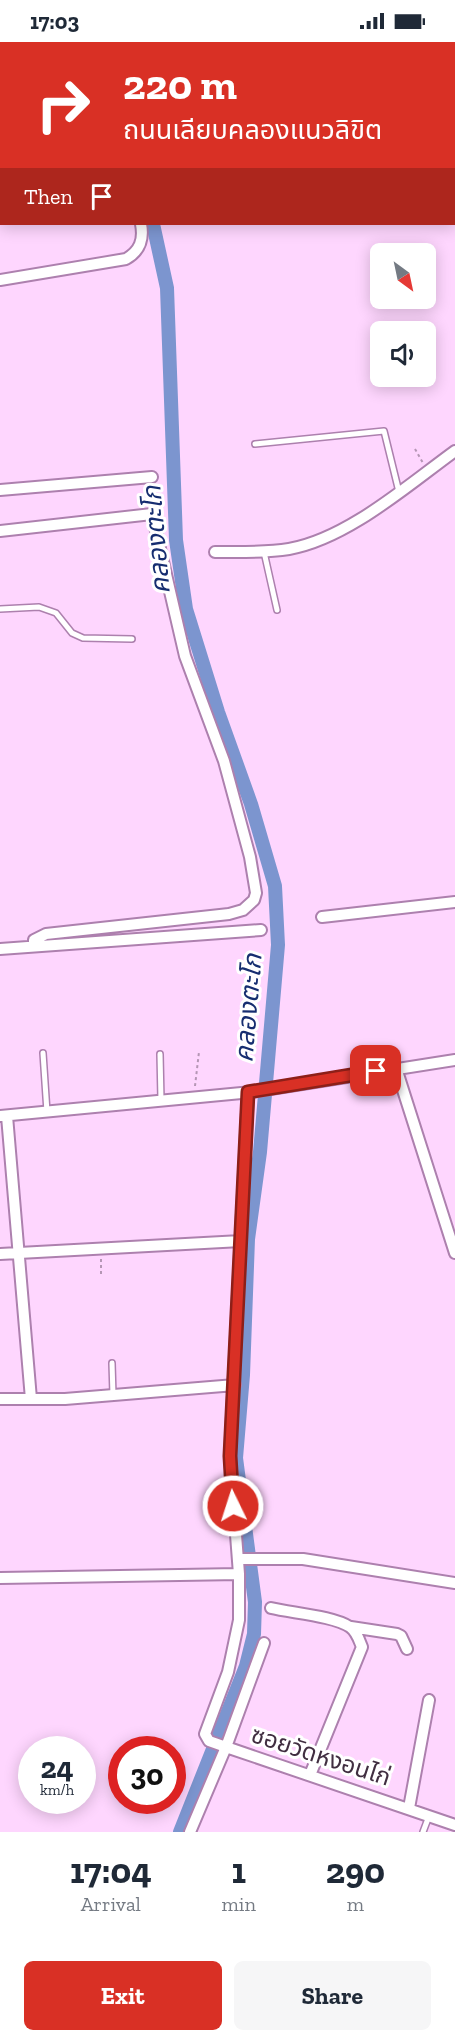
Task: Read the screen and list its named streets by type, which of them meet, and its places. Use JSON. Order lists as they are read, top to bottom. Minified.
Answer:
{"streets":{"street":["ซอยวัดหงอนไก่"]},"water":["คลองตะโก"],"north":"bottom right","page":{"status":"17:03","turn":["220 m","ถนนเลียบคลองแนวลิขิต"],"then":"Then","speed":"24 km/h","limit":"30","eta":["17:04","Arrival","1","min","290","m"],"buttons":["Exit","Share"]}}
